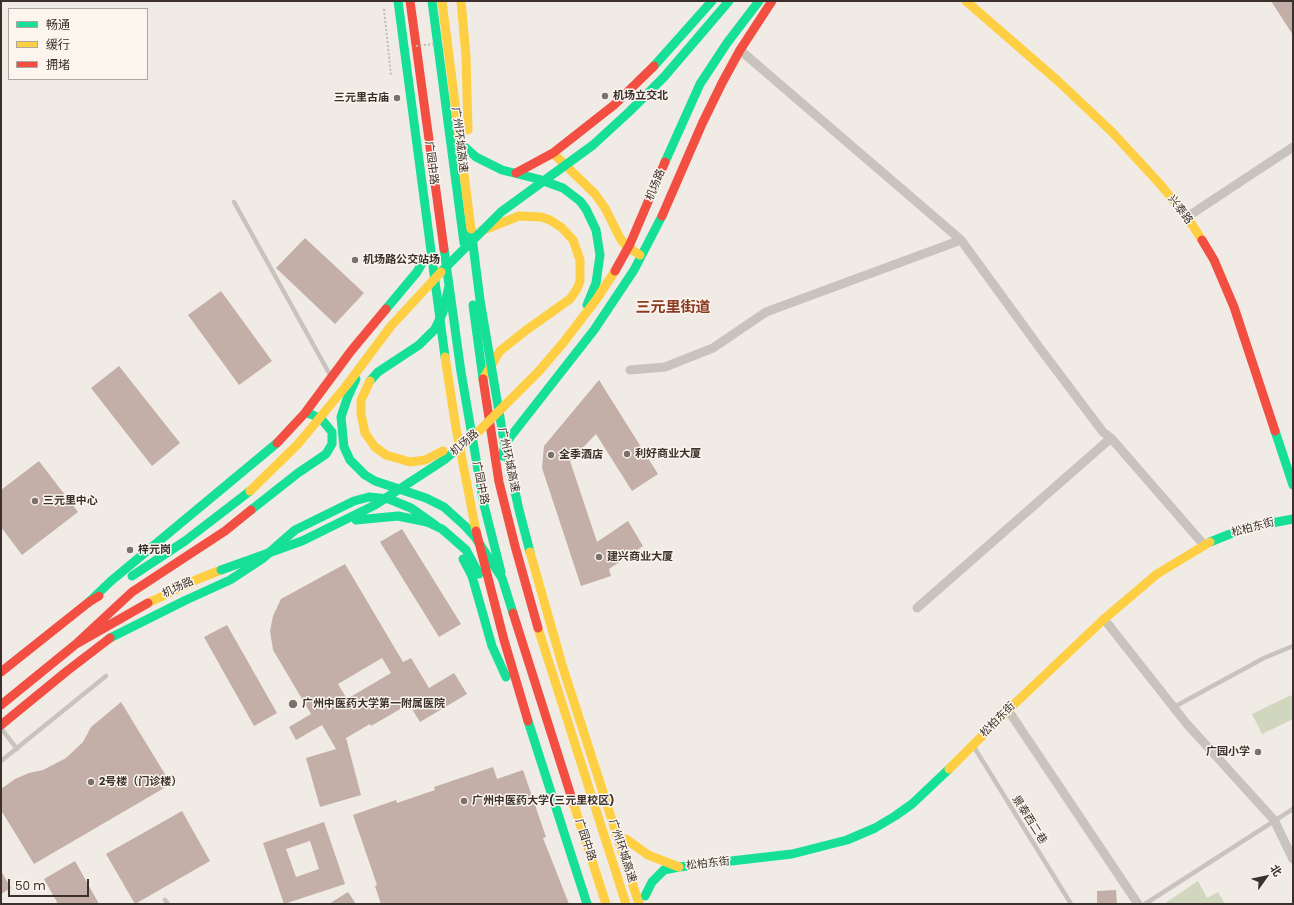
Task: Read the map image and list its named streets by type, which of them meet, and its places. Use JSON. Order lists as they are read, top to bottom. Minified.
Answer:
{"streets":{"main road":["广州环城高速","广园中路","机场路","兴泰路","松柏东街"],"lane":["景泰西二巷"]},"crossings":[["广州环城高速","松柏东街"],["松柏东街","景泰西二巷"]],"districts":["三元里街道"],"places":["机场立交北","三元里古庙","机场路公交站场","利好商业大厦","全季酒店","三元里中心","梓元岗","建兴商业大厦","广州中医药大学第一附属医院","广园小学","2号楼（门诊楼）","广州中医药大学(三元里校区)"],"legend":["畅通","缓行","拥堵"],"scale_bar":"50 m","north":"top right"}
